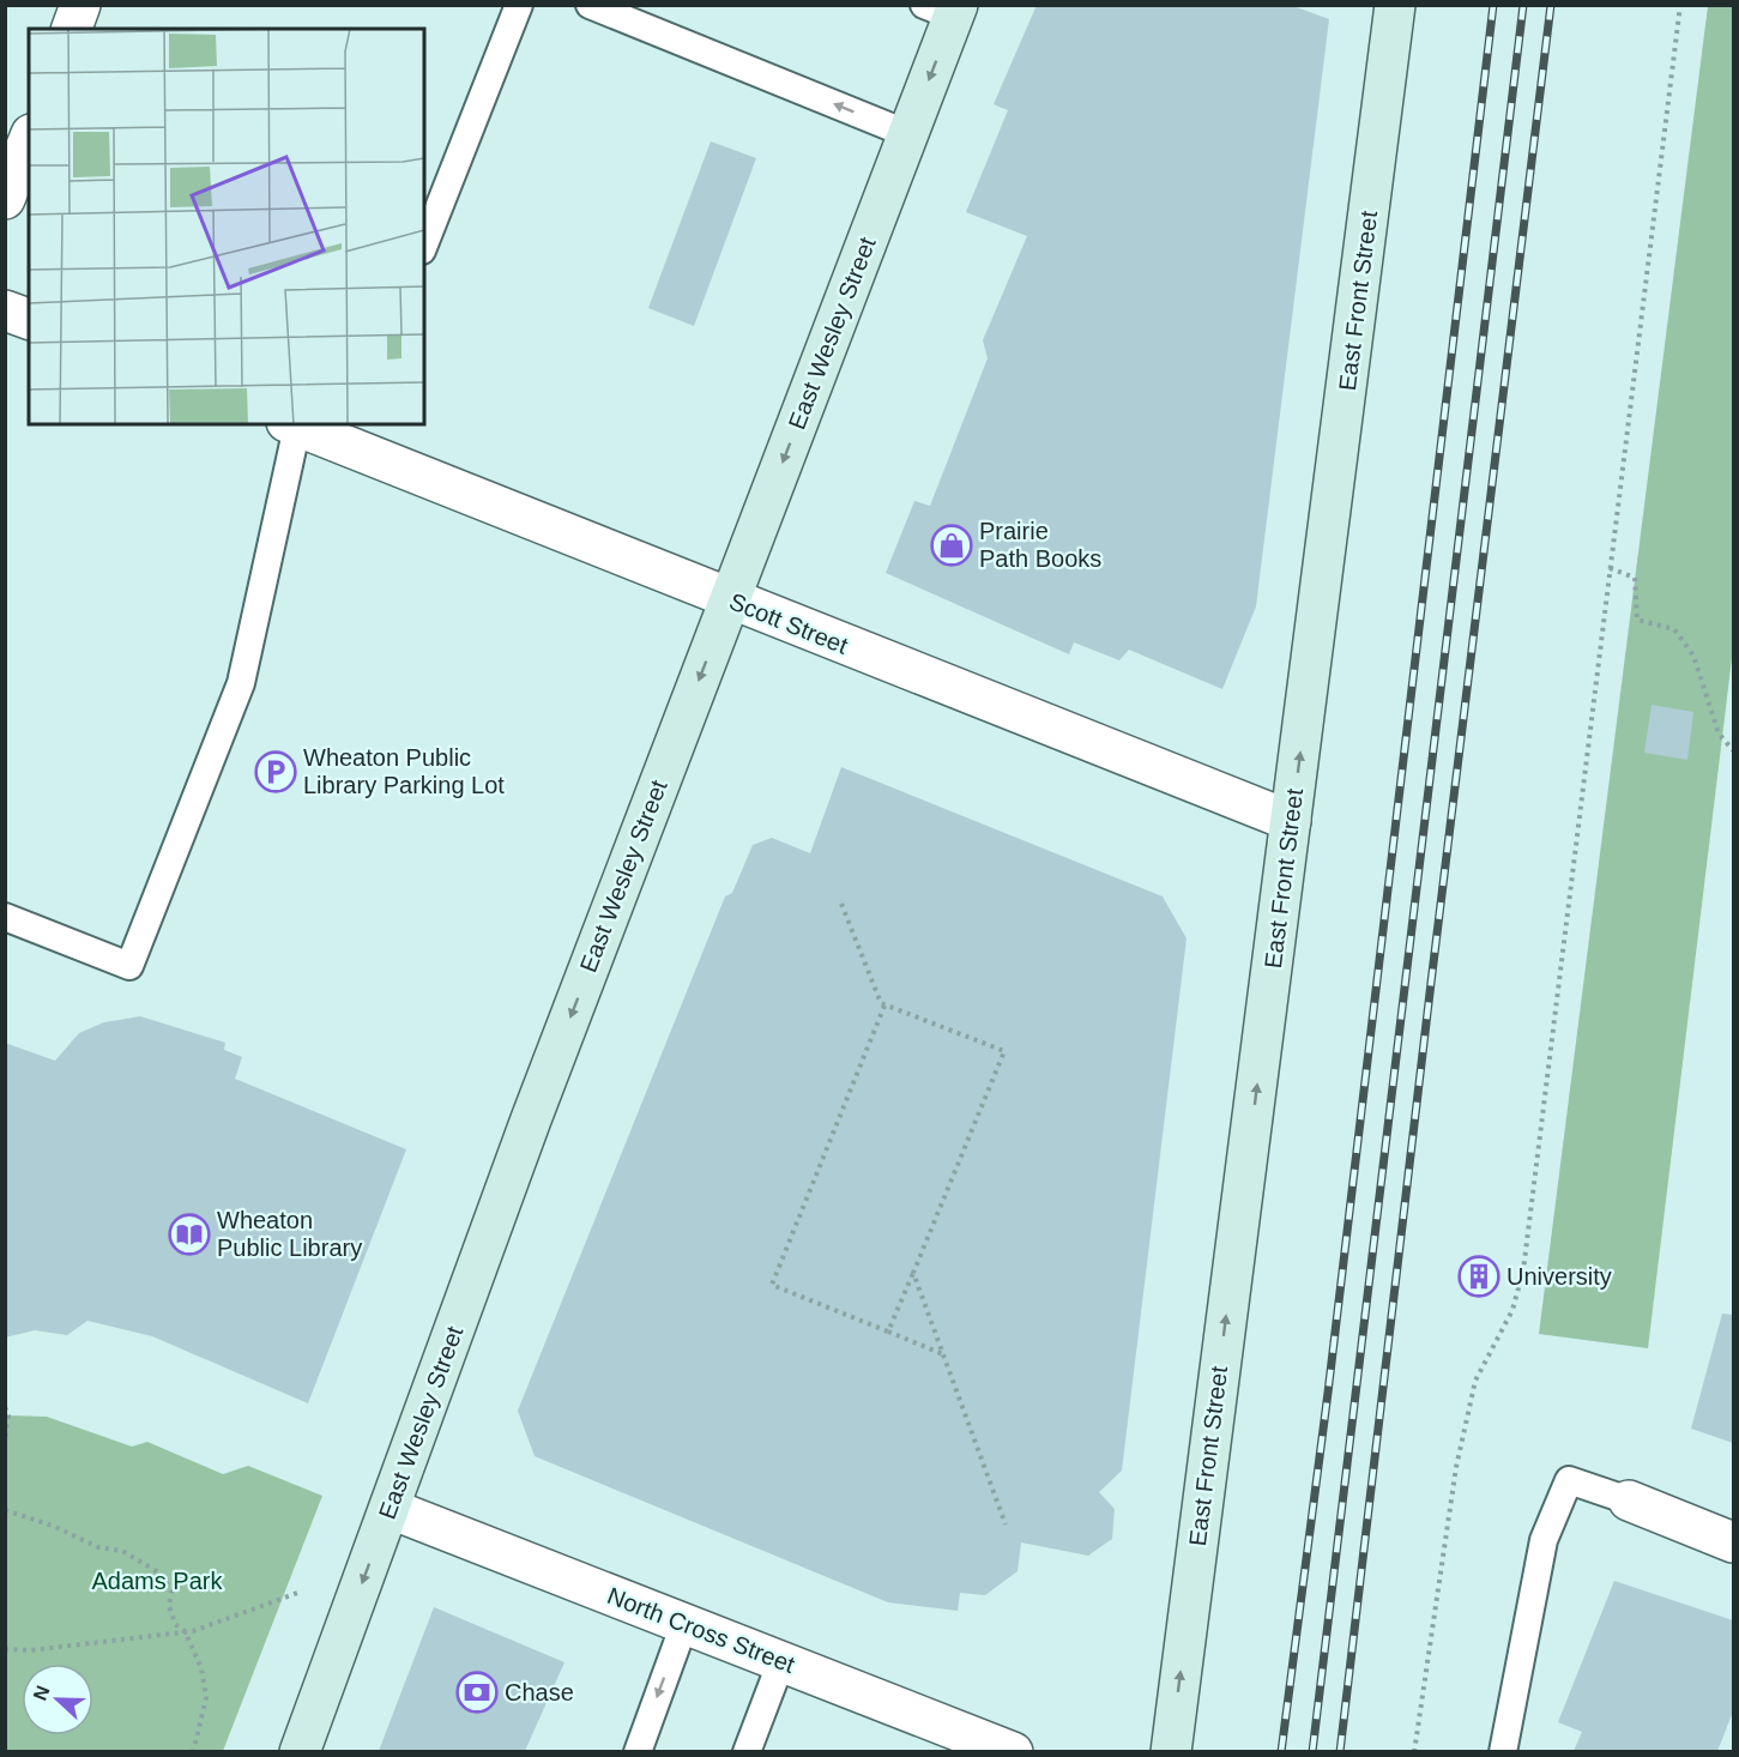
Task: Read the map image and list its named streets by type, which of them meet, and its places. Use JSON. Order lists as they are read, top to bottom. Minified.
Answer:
{"streets":{"street":["East Front Street","East Wesley Street","Scott Street","North Cross Street"]},"crossings":[["East Front Street","Scott Street"],["East Wesley Street","Scott Street"],["East Wesley Street","North Cross Street"]],"one_way":["East Front Street","East Wesley Street"],"parks":["Adams Park"],"places":{"shop":["Prairie Path Books"],"parking":["Wheaton Public Library Parking Lot"],"library":["Wheaton Public Library"],"building":["University"],"bank":["Chase"]},"north":"left"}
